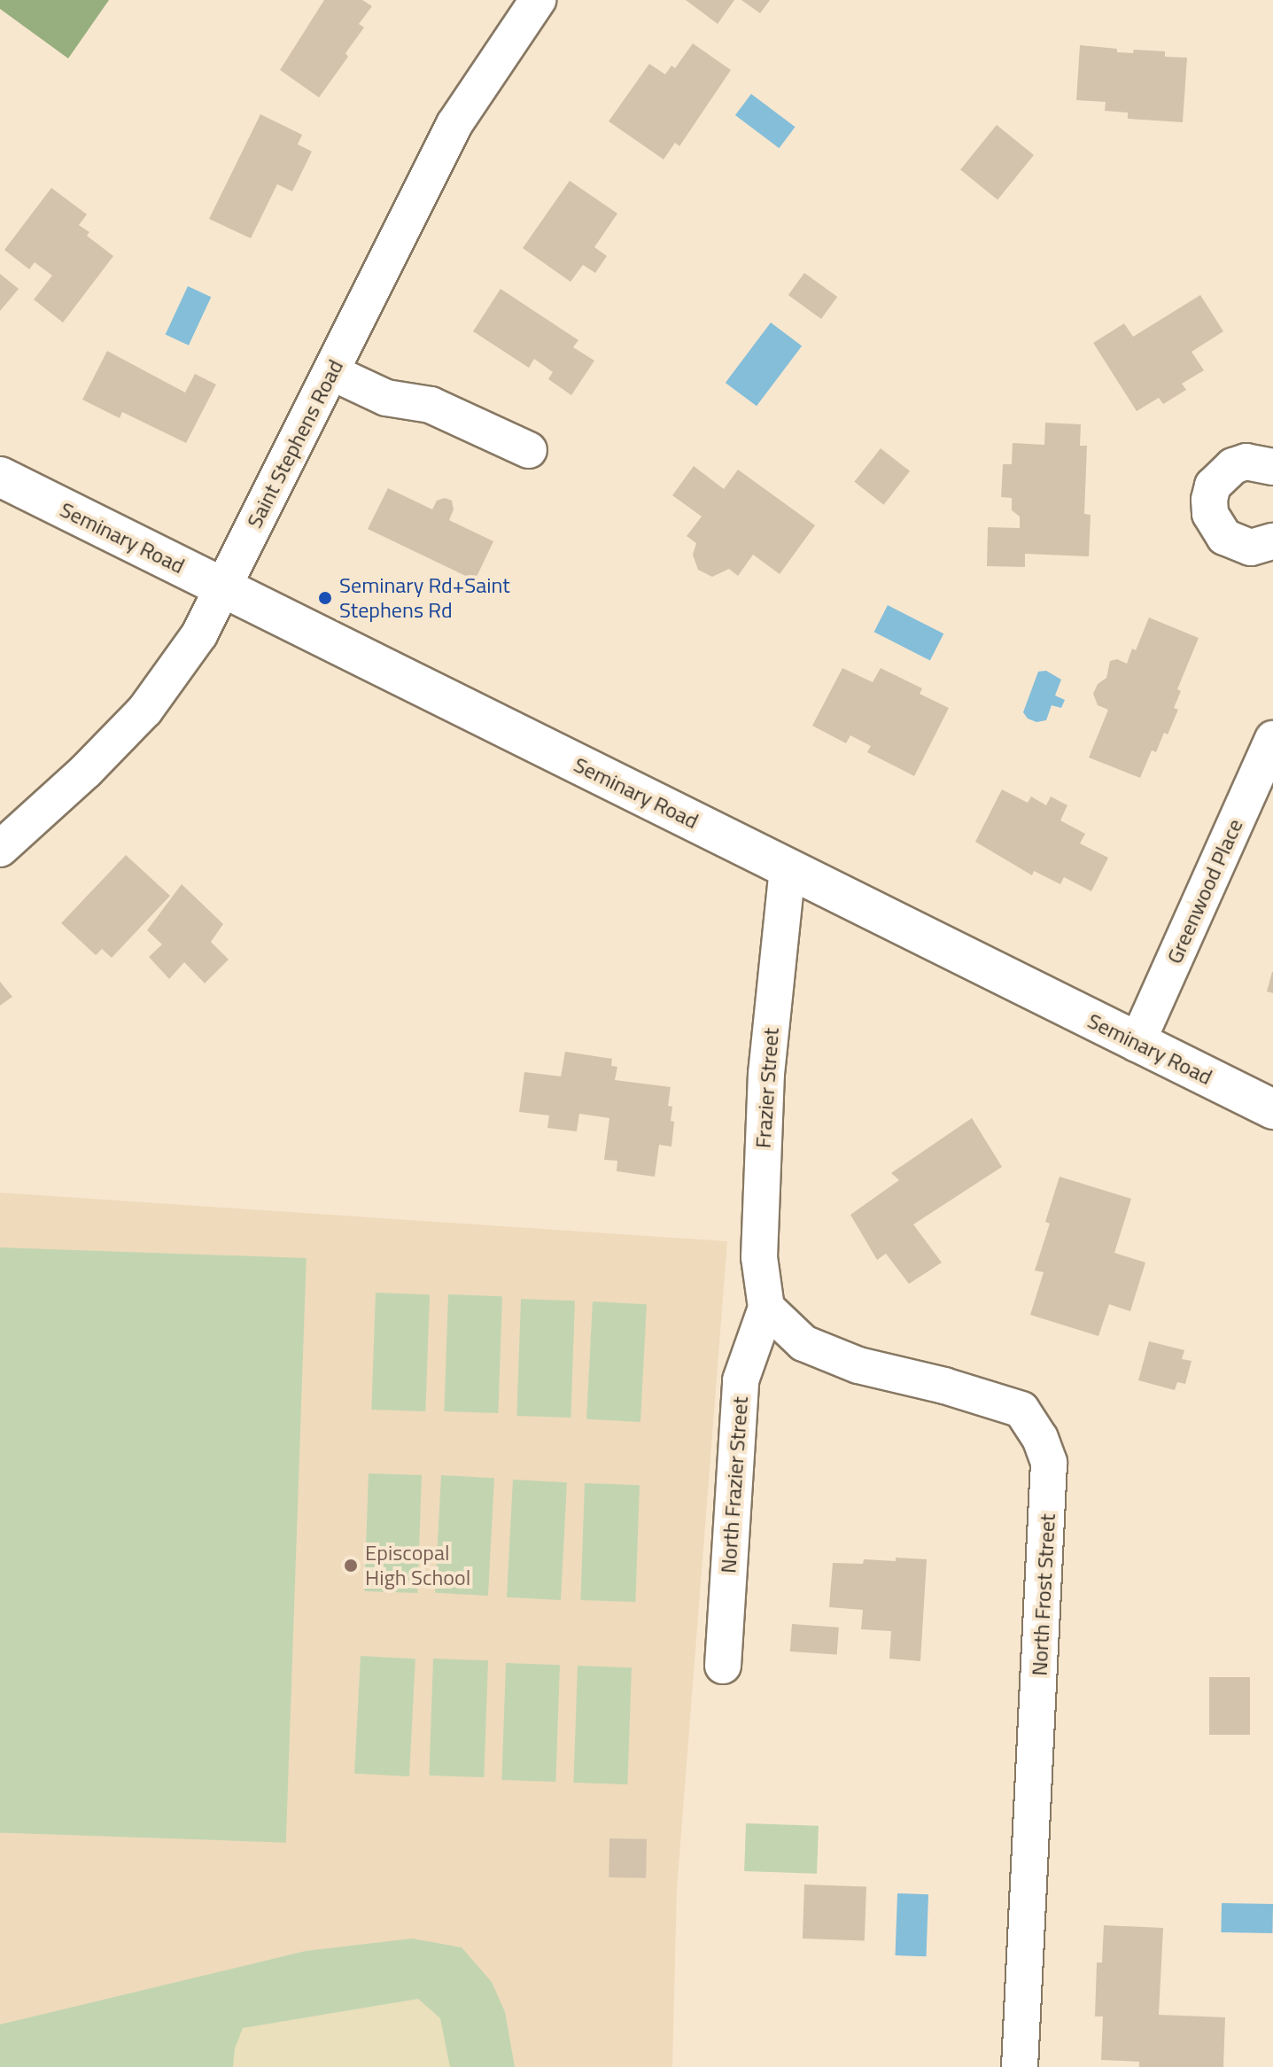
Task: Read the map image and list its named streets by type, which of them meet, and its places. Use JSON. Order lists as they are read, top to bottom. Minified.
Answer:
{"streets":{"main road":["Seminary Road"],"street":["Saint Stephens Road","Greenwood Place","Frazier Street","North Frazier Street","North Frost Street"]},"crossings":[["Saint Stephens Road","Seminary Road"],["Seminary Road","Greenwood Place"],["Seminary Road","Frazier Street"],["Frazier Street","North Frazier Street"],["Frazier Street","North Frost Street"],["North Frazier Street","North Frost Street"]],"places":["Seminary Rd+Saint Stephens Rd","Episcopal High School"]}
